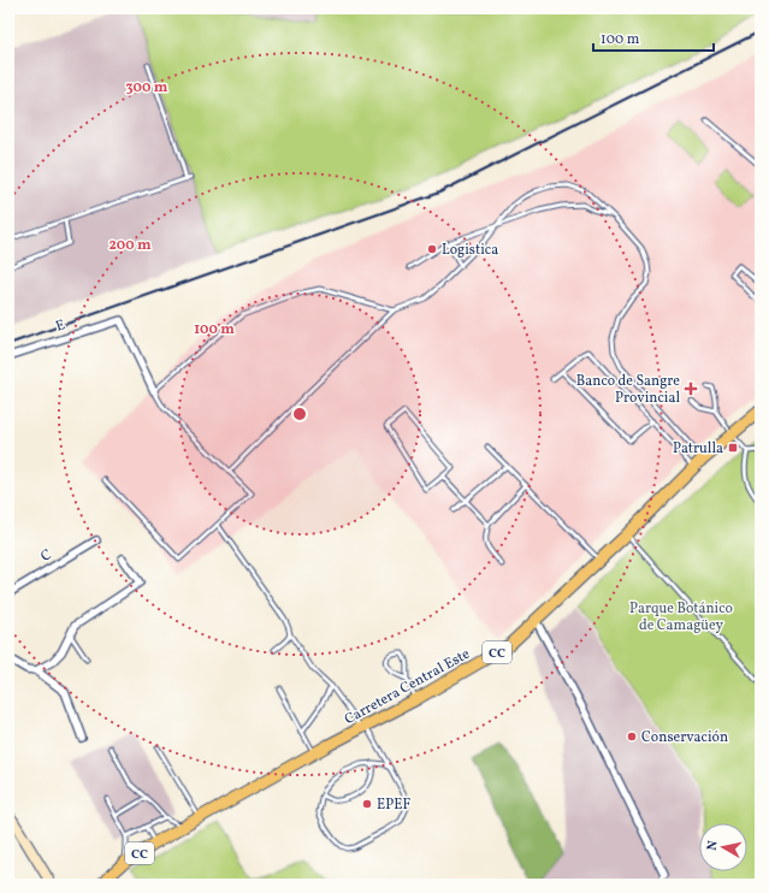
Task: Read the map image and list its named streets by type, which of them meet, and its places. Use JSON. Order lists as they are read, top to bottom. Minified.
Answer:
{"streets":{"main road":["CC","Carretera Central Este"],"street":["E","C"]},"parks":["Parque Botánico de Camagüey"],"places":{"other":["Logistica","Conservación","EPEF"],"health":["Banco de Sangre Provincial"],"transit":["Patrulla"]},"scale_bar":"100 m","north":"left","rings":["300 m","200 m","100 m"]}
